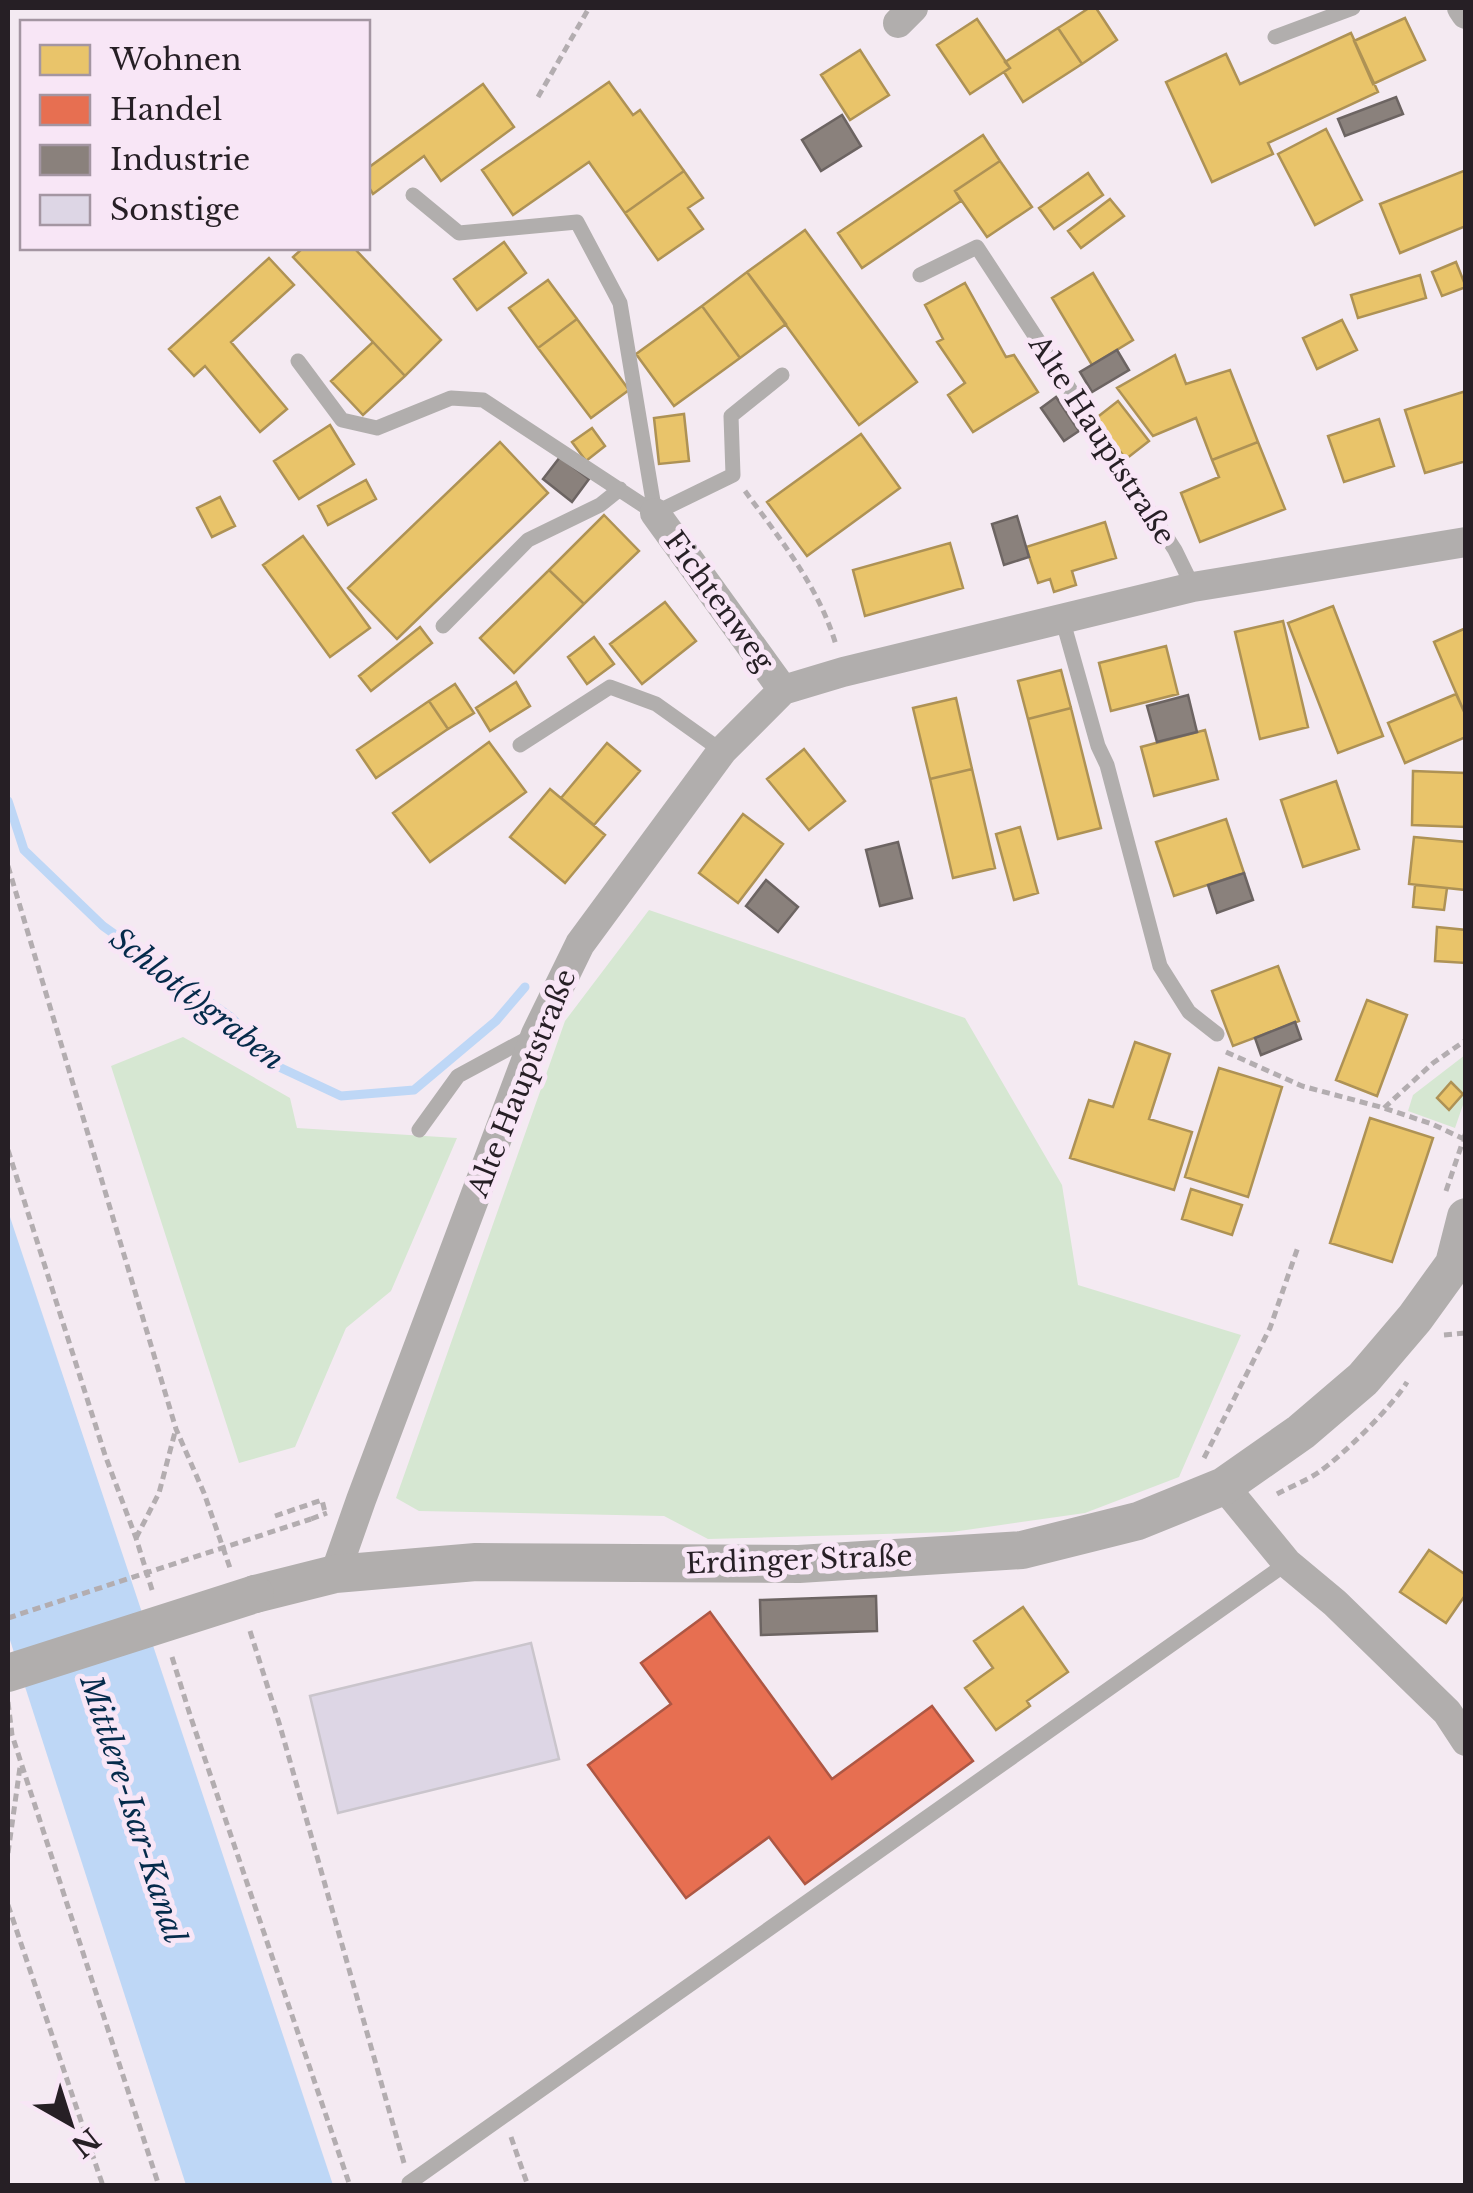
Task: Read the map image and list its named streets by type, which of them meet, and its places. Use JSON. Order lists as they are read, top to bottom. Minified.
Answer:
{"streets":{"street":["Alte Hauptstraße","Fichtenweg","Erdinger Straße"]},"crossings":[["Alte Hauptstraße","Fichtenweg"],["Alte Hauptstraße","Erdinger Straße"]],"water":["Schlot(t)graben","Mittlere-Isar-Kanal"],"legend":["Wohnen","Handel","Industrie","Sonstige"],"north":"bottom right"}
